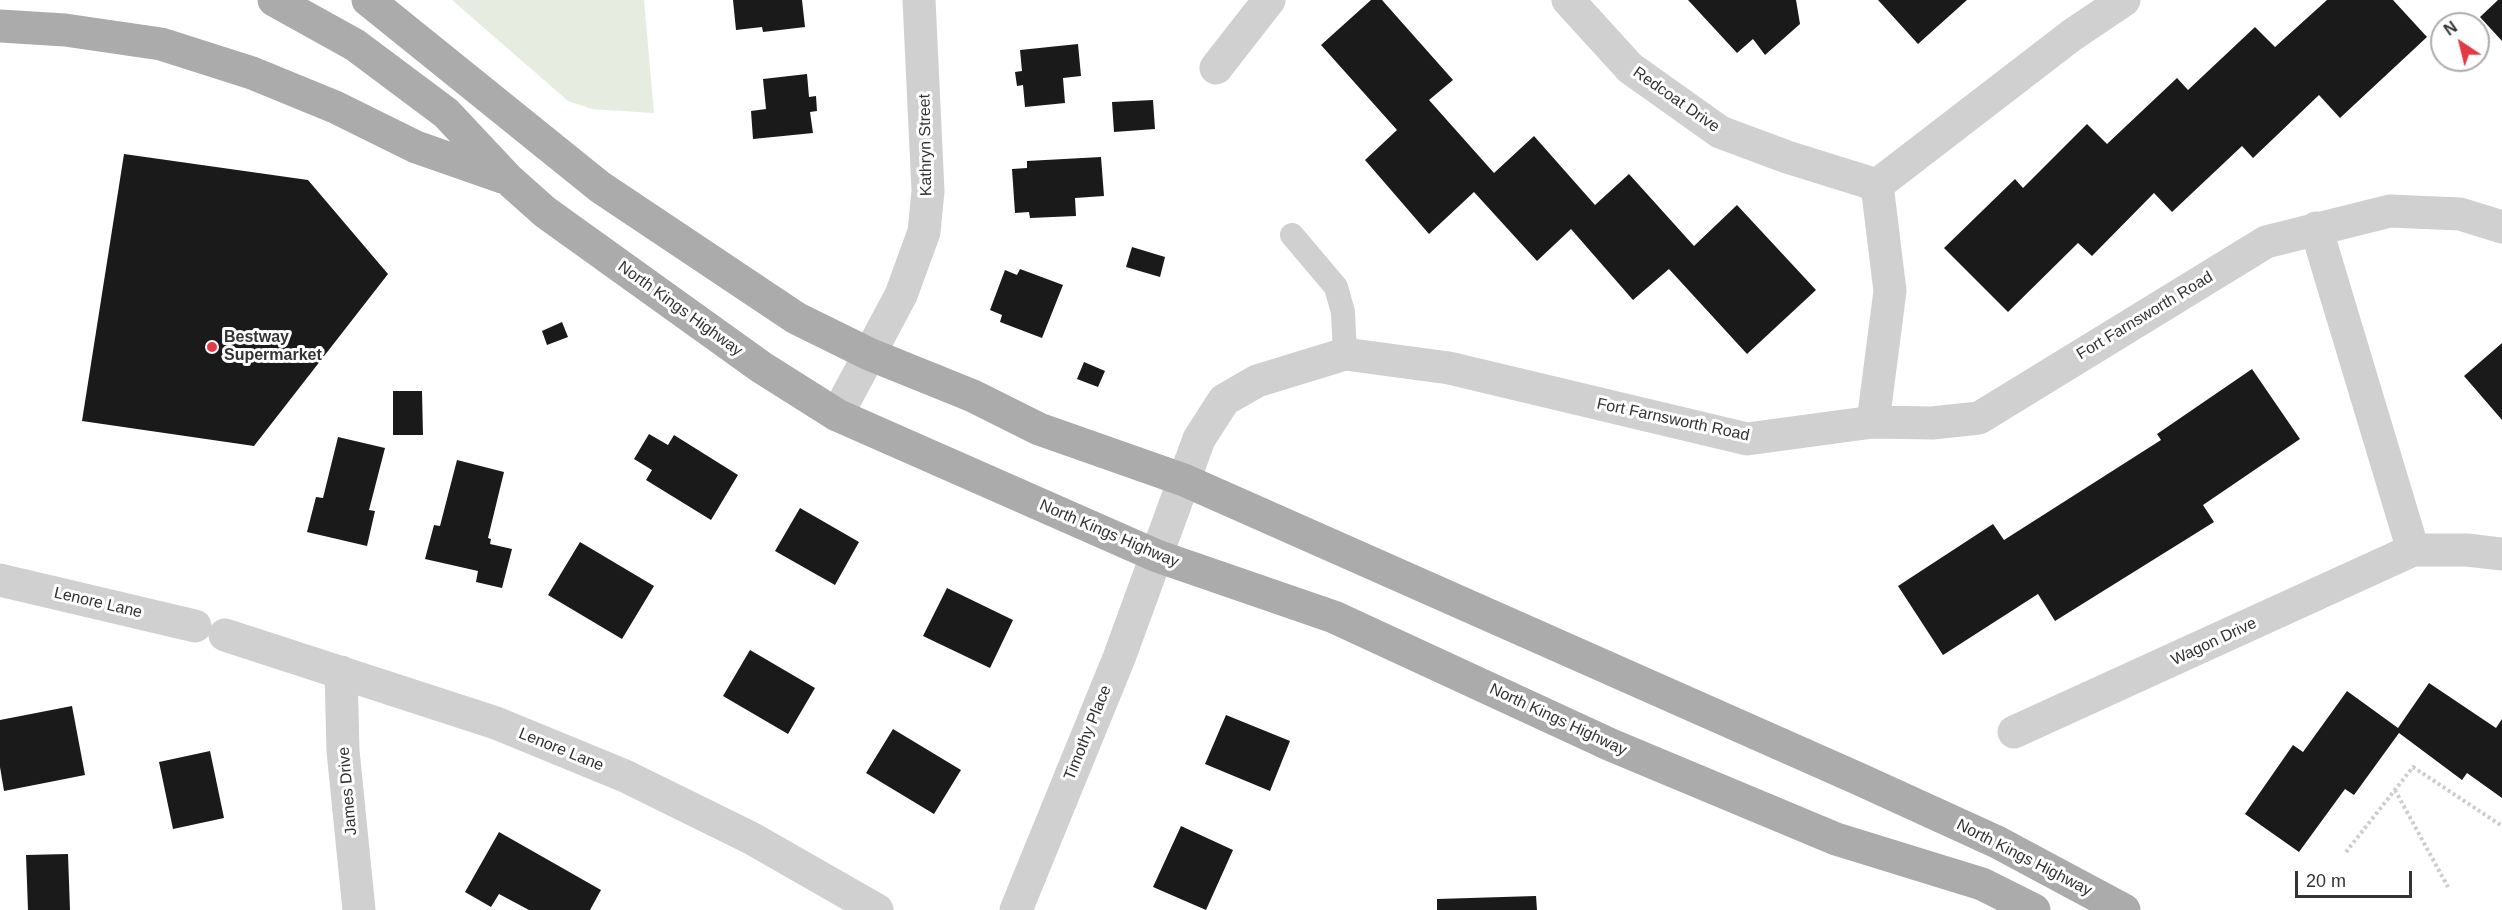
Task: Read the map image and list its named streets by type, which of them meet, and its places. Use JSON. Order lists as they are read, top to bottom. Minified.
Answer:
{"streets":{"main road":["North Kings Highway"],"street":["Redcoat Drive","Kathryn Street","Fort Farnsworth Road","Lenore Lane","Wagon Drive","Timothy Place","James Drive"]},"crossings":[["Kathryn Street","North Kings Highway"],["North Kings Highway","Fort Farnsworth Road"],["North Kings Highway","Timothy Place"],["Fort Farnsworth Road","Timothy Place"],["Lenore Lane","James Drive"]],"places":["Bestway Supermarket"],"scale_bar":"20 m","north":"top left"}
